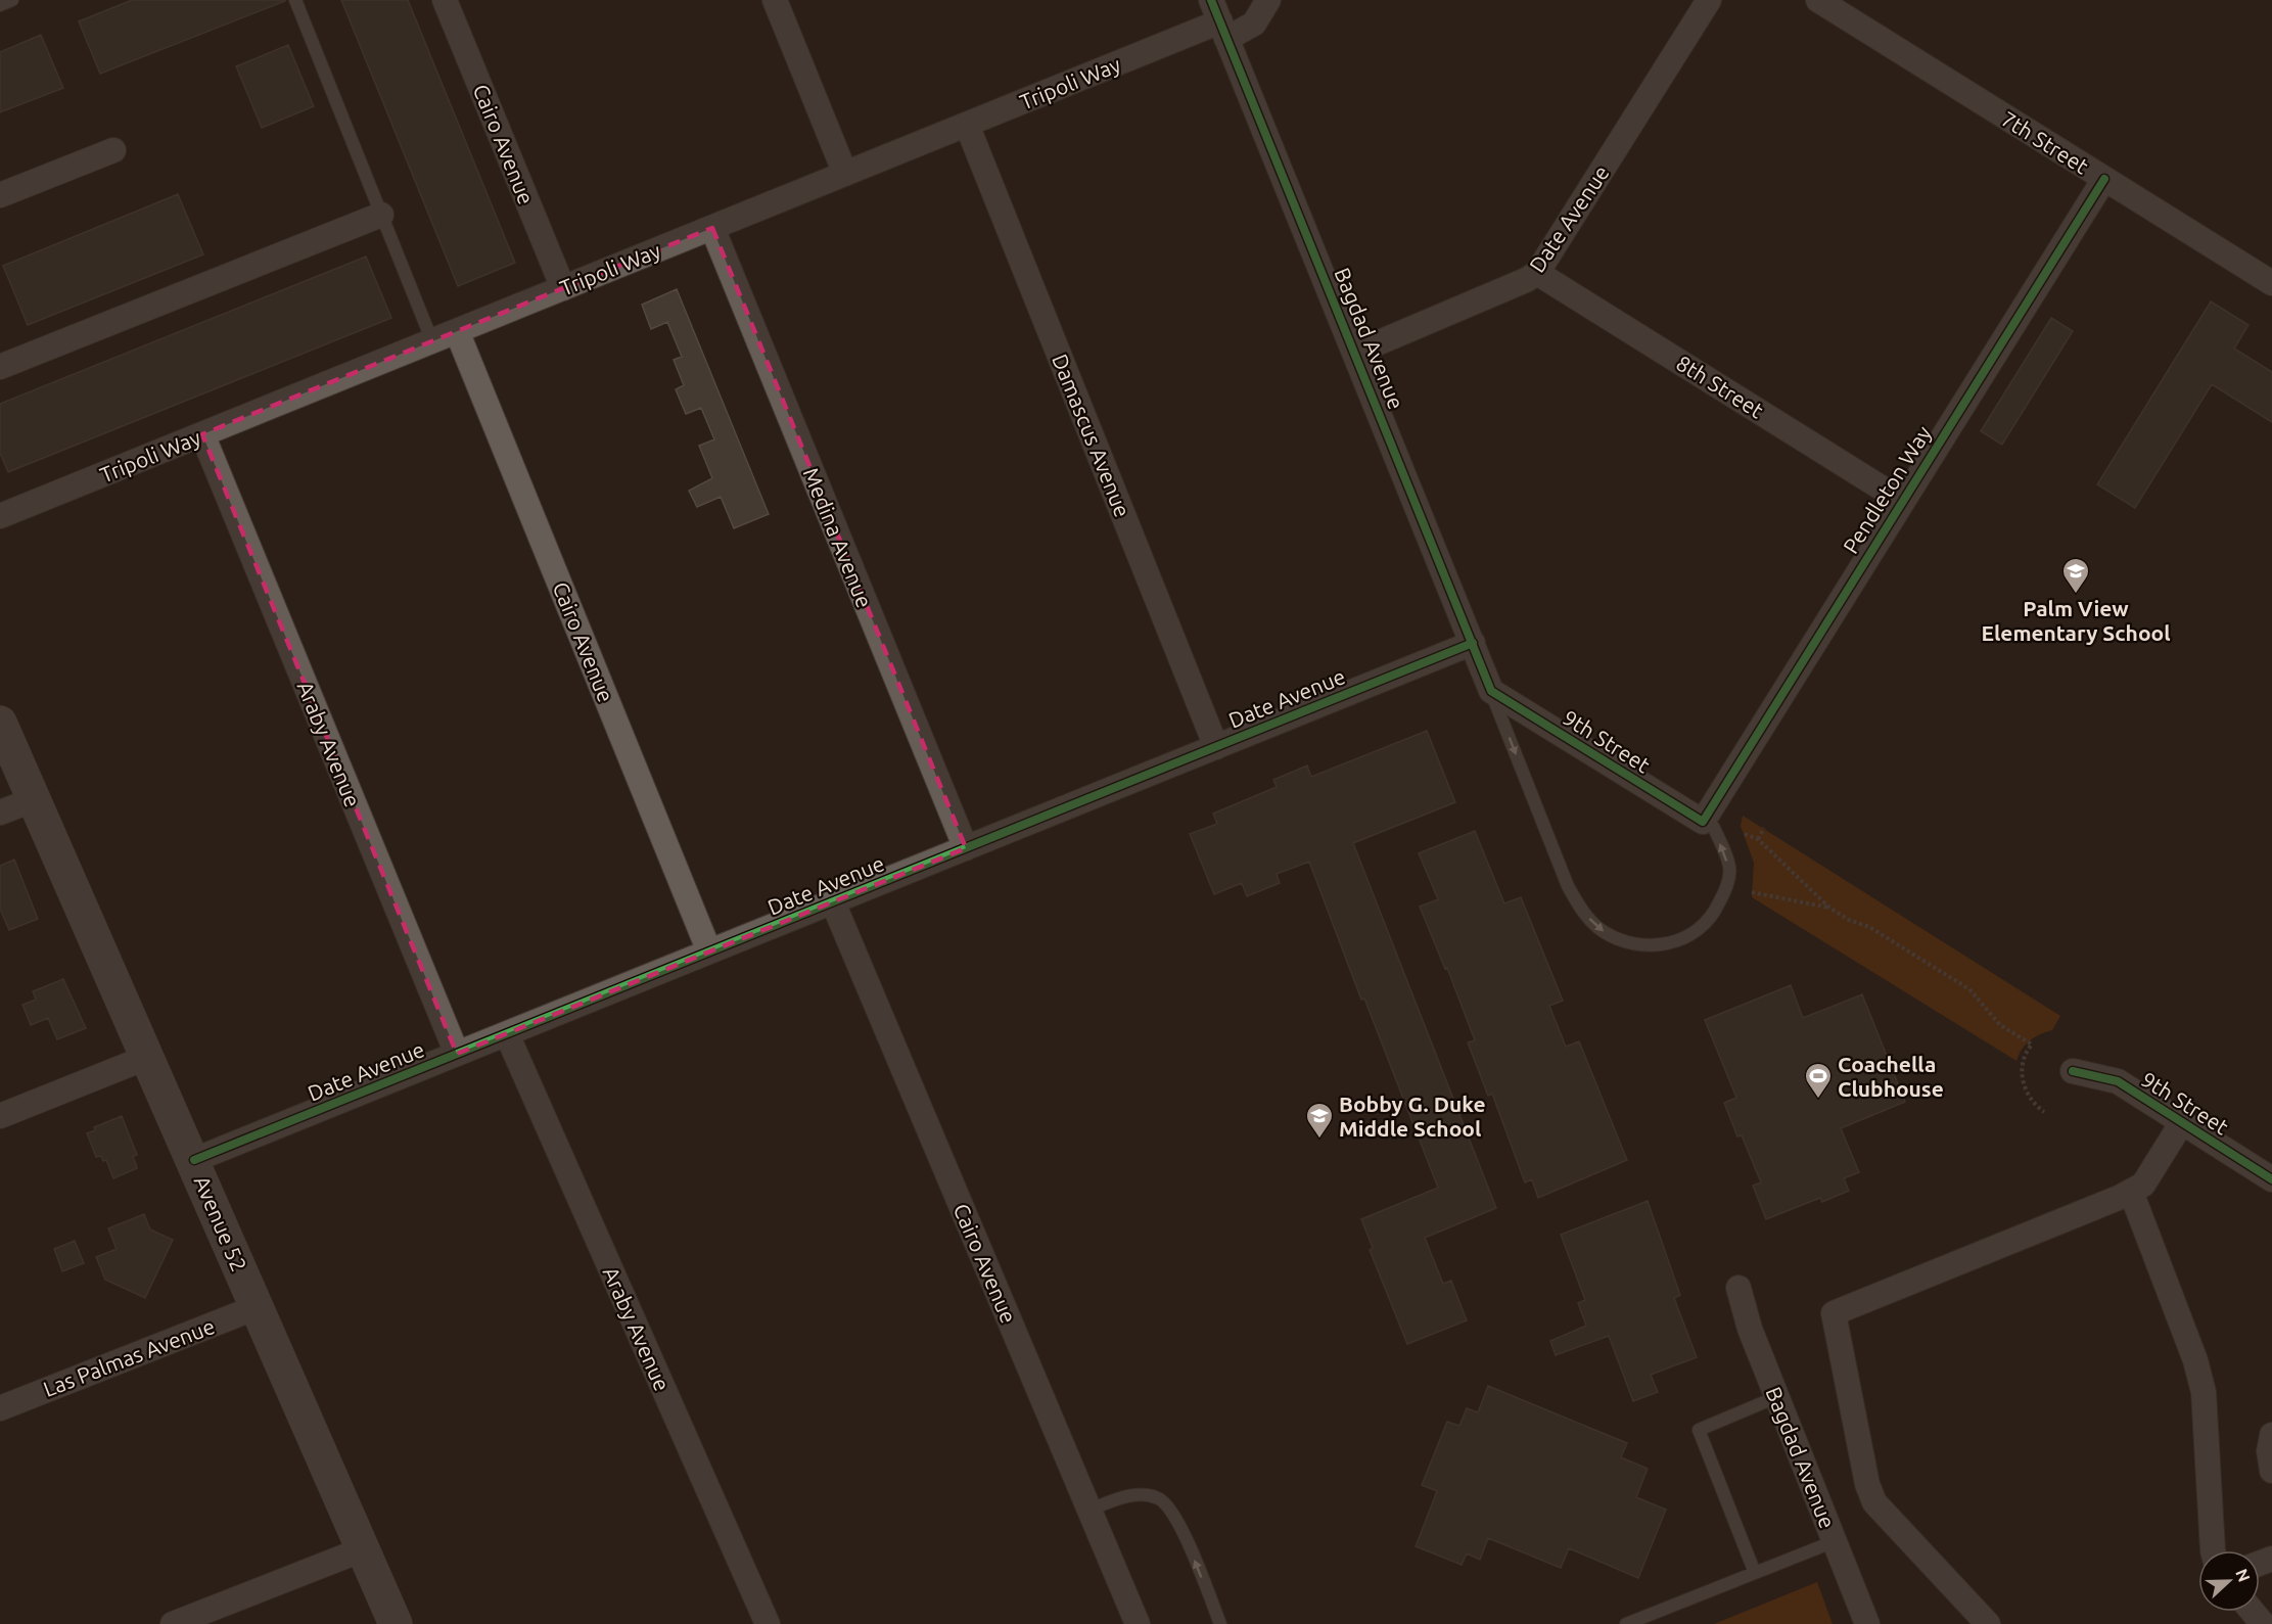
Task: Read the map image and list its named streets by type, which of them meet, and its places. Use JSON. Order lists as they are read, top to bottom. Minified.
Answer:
{"streets":{"main road":["Avenue 52"],"street":["Tripoli Way","7th Street","Cairo Avenue","Date Avenue","Bagdad Avenue","8th Street","Damascus Avenue","Pendleton Way","Medina Avenue","9th Street","Araby Avenue","Las Palmas Avenue"]},"crossings":[["Tripoli Way","Cairo Avenue"],["Tripoli Way","Bagdad Avenue"],["Tripoli Way","Damascus Avenue"],["Tripoli Way","Medina Avenue"],["Tripoli Way","Araby Avenue"],["7th Street","Pendleton Way"],["Cairo Avenue","Date Avenue"],["Date Avenue","Bagdad Avenue"],["Date Avenue","8th Street"],["Date Avenue","Damascus Avenue"],["Date Avenue","Medina Avenue"],["Date Avenue","Araby Avenue"],["Date Avenue","Avenue 52"],["Bagdad Avenue","9th Street"],["8th Street","Pendleton Way"],["Pendleton Way","9th Street"],["Avenue 52","Las Palmas Avenue"]],"places":{"school or university":["Palm View Elementary School","Bobby G. Duke Middle School"],"sports":["Coachella Clubhouse"]},"north":"right"}
